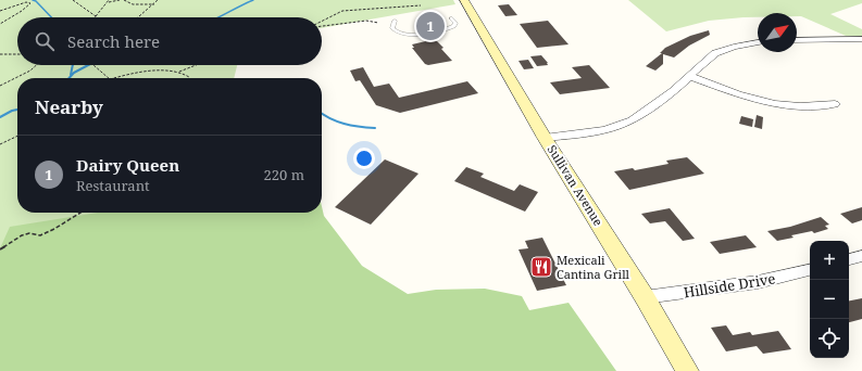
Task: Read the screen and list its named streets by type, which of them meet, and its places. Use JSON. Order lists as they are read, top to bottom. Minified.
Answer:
{"streets":{"main road":["Sullivan Avenue"],"street":["Hillside Drive"]},"crossings":[["Sullivan Avenue","Hillside Drive"]],"places":{"restaurant":["Mexicali Cantina Grill"]},"north":"top right","page":{"pins":"1","search":"Search here","heading":"Nearby","list":[{"mark":"1","name":"Dairy Queen","note":"Restaurant","value":"220 m"}],"map_buttons":["+","−"]}}
